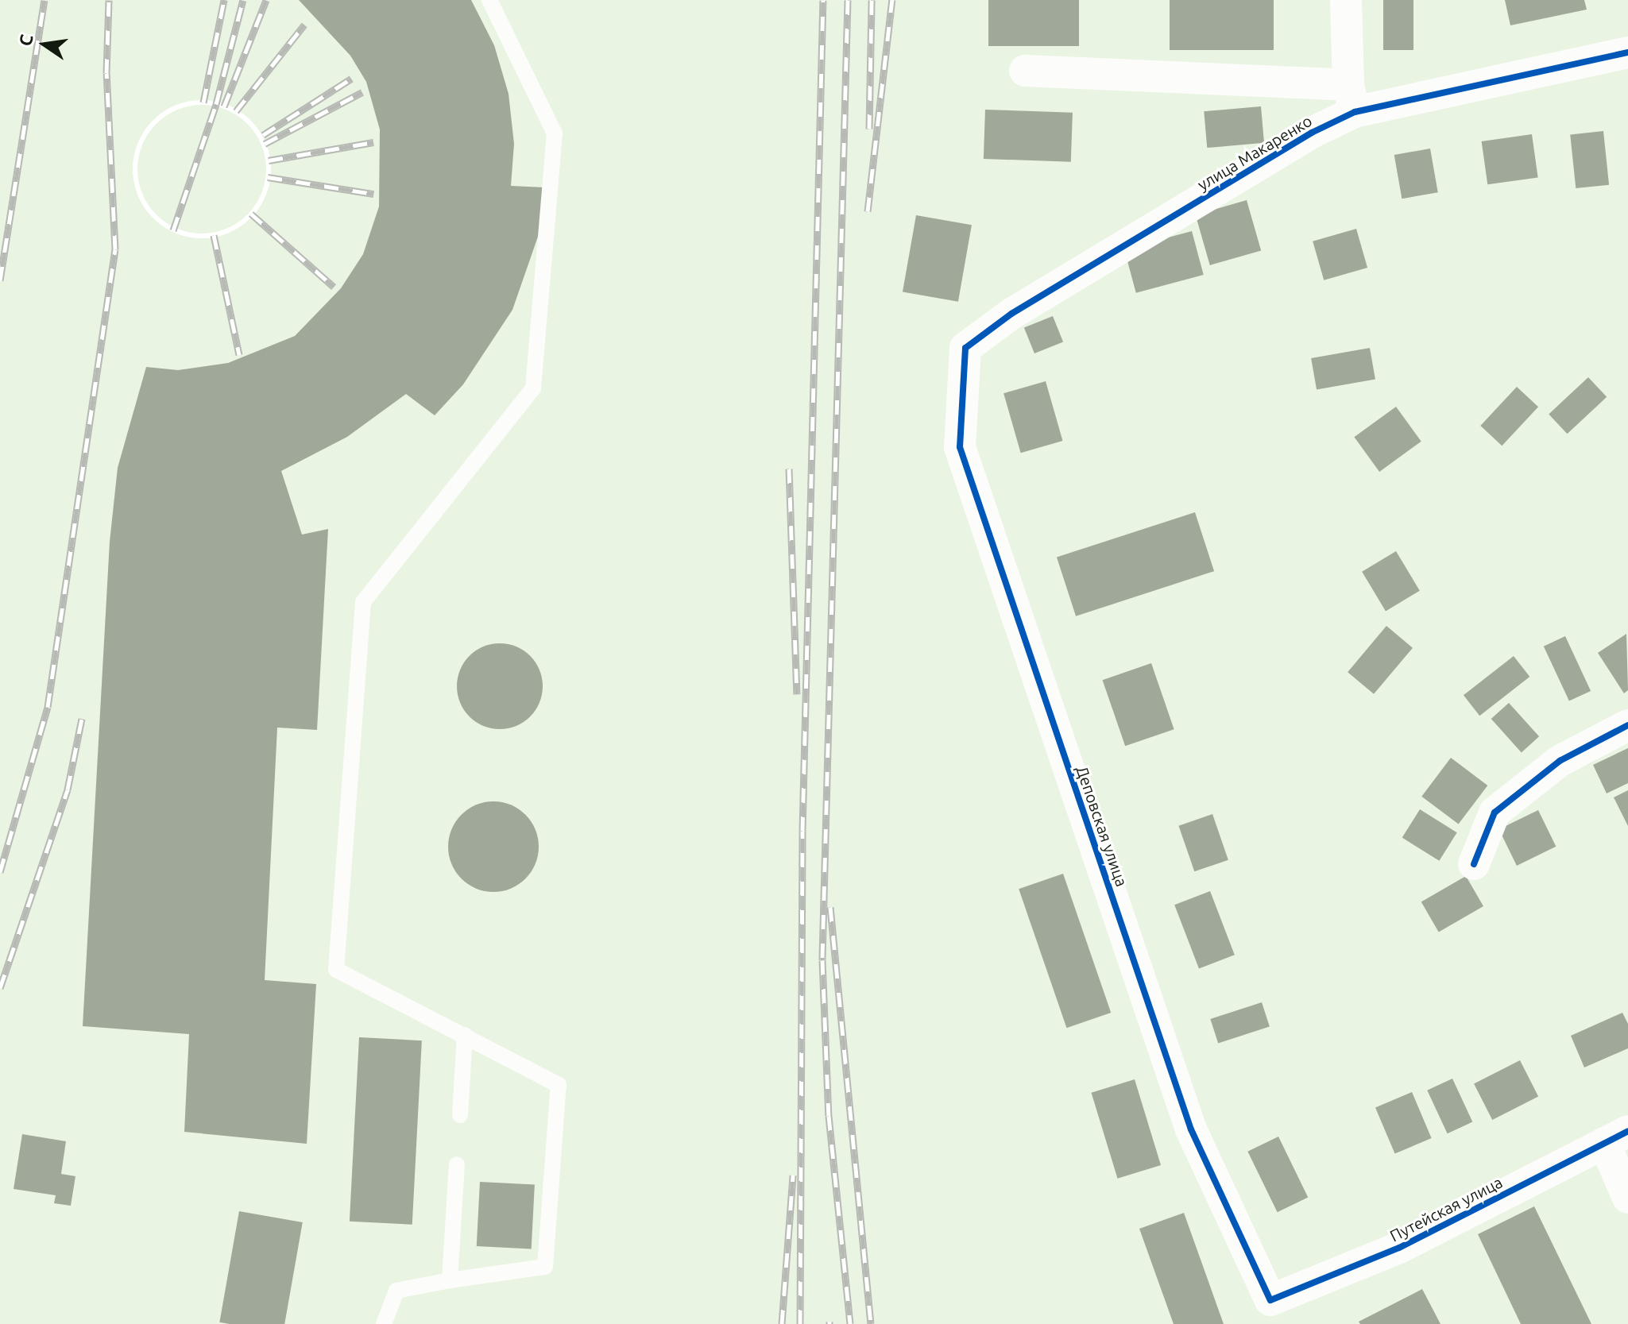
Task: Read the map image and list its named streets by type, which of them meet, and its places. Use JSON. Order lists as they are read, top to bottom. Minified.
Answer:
{"streets":{"street":["улица Макаренко","Деповская улица","Путейская улица"]},"crossings":[["улица Макаренко","Деповская улица"],["Деповская улица","Путейская улица"]],"north":"left"}
